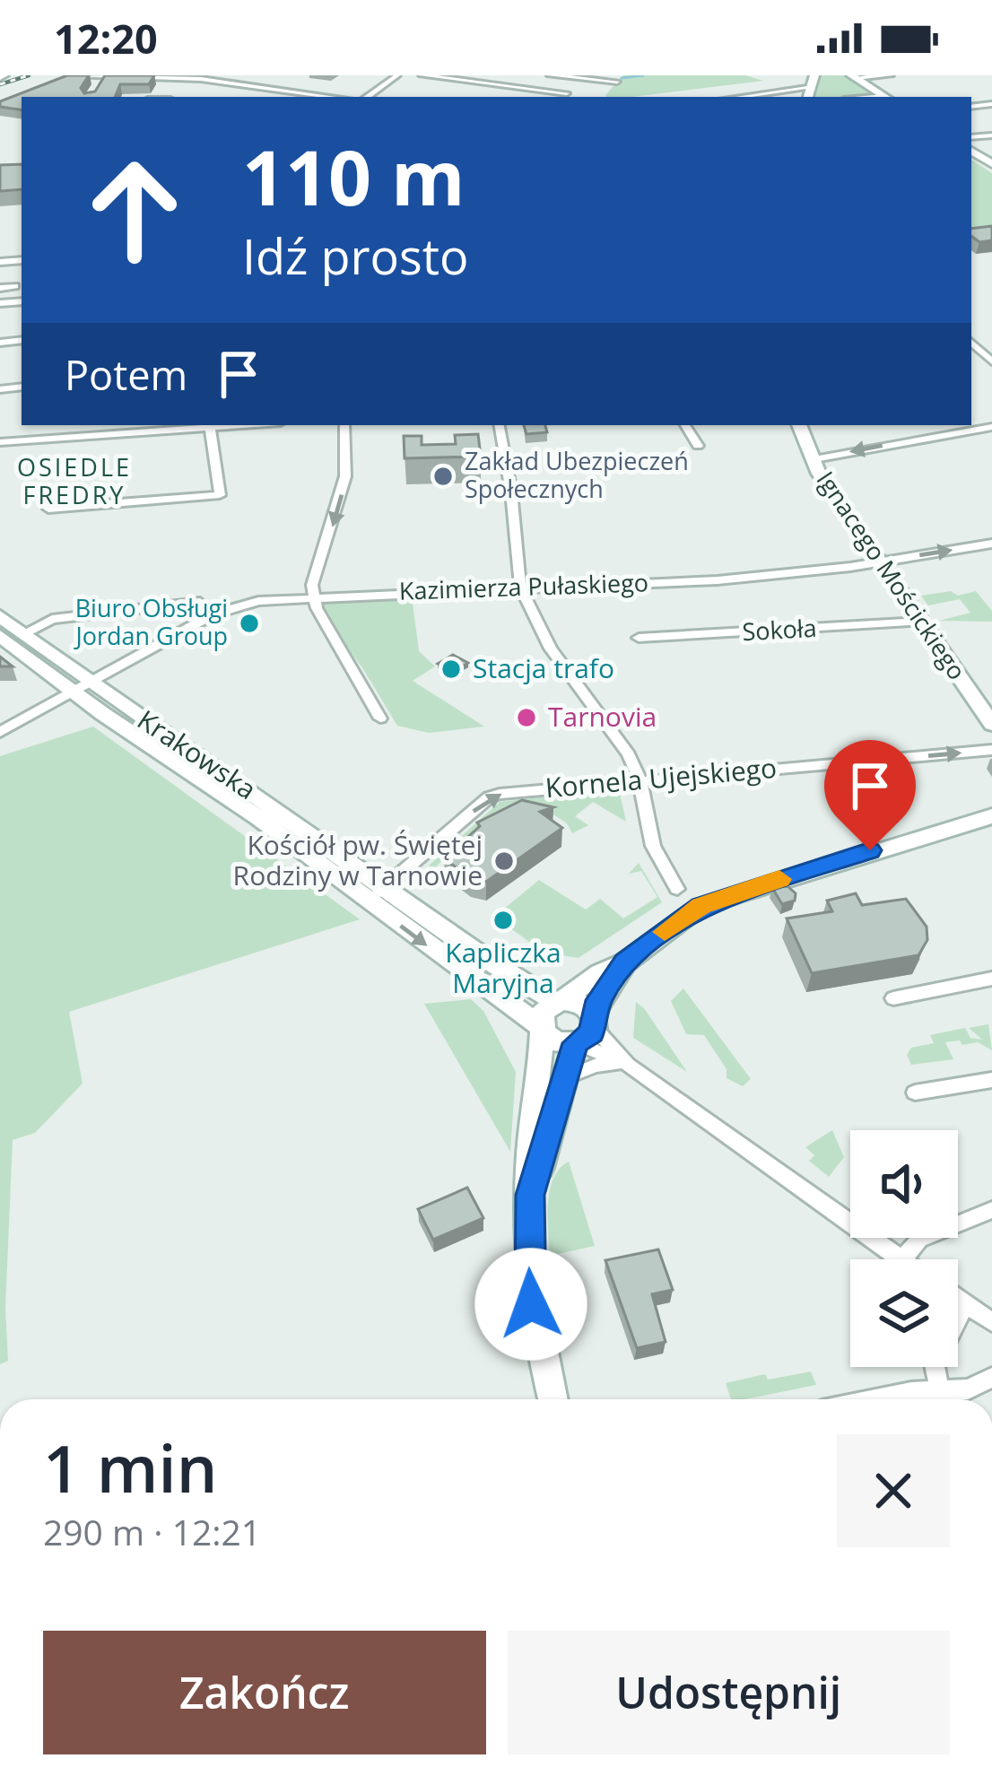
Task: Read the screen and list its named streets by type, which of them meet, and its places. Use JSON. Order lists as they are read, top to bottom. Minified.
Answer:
{"streets":{"street":["Ignacego Mościckiego","Kazimierza Pułaskiego","Sokoła","Krakowska","Kornela Ujejskiego"]},"crossings":[["Ignacego Mościckiego","Kazimierza Pułaskiego"],["Ignacego Mościckiego","Sokoła"],["Kazimierza Pułaskiego","Krakowska"],["Krakowska","Kornela Ujejskiego"]],"districts":["OSIEDLE FREDRY"],"places":["Zakład Ubezpieczeń Społecznych","Biuro Obsługi Jordan Group","Stacja trafo","Tarnovia","Kościół pw. Świętej Rodziny w Tarnowie","Kapliczka Maryjna"],"page":{"status":"12:20","turn":["110 m","Idź prosto"],"then":"Potem","heading":["1 min","290 m · 12:21"],"buttons":["Zakończ","Udostępnij"]}}
